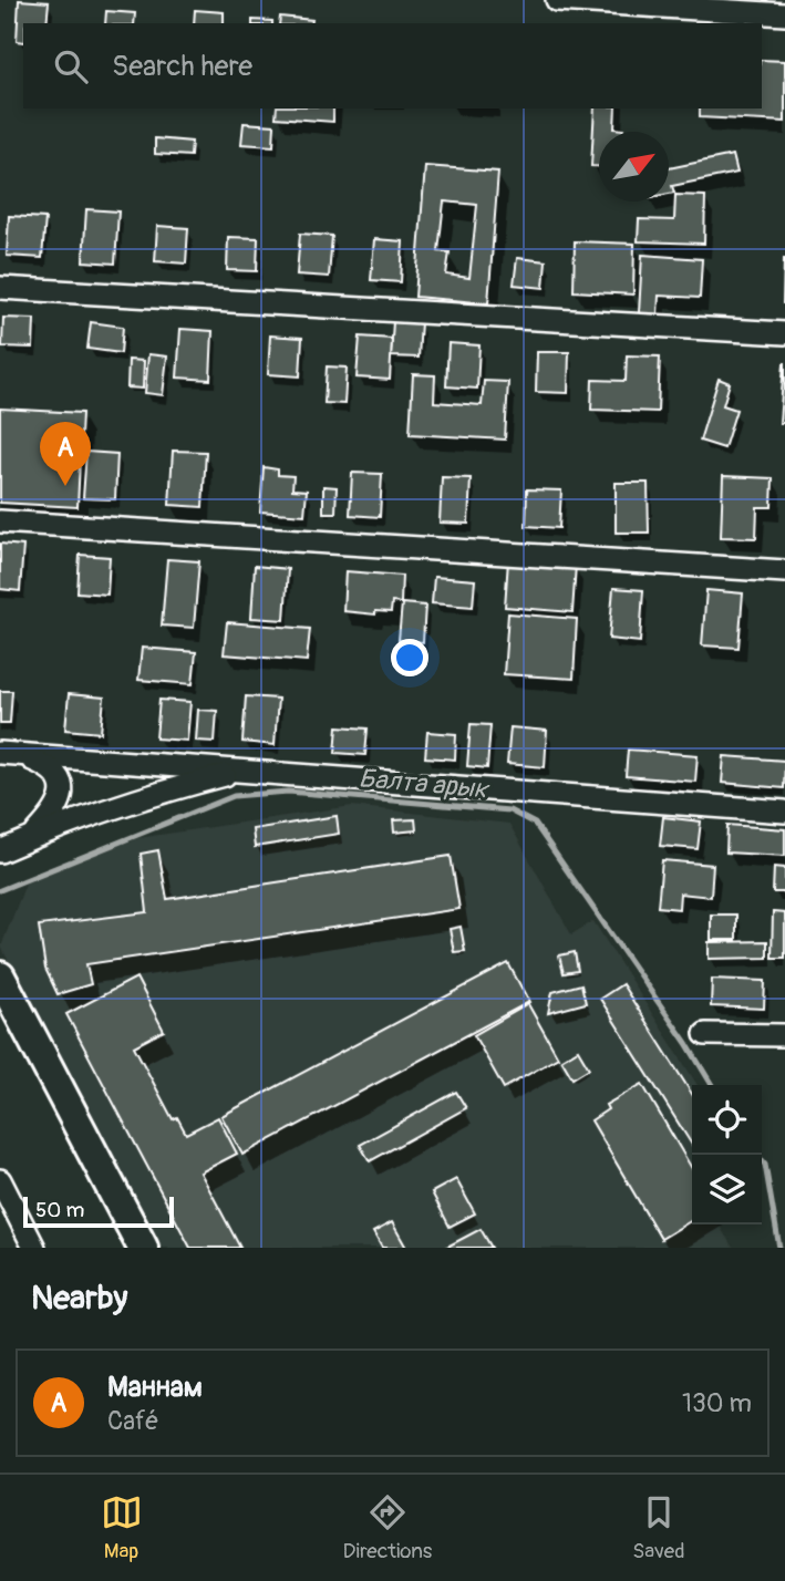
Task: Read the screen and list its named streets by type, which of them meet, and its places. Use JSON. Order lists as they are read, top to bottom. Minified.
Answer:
{"water":["Балта арык"],"scale_bar":"50 m","north":"top right","page":{"search":"Search here","pins":"A","scale":"50 m","heading":"Nearby","list":[{"mark":"A","name":"Маннам","note":"Café","value":"130 m"}],"nav":["Map","Directions","Saved"]}}
